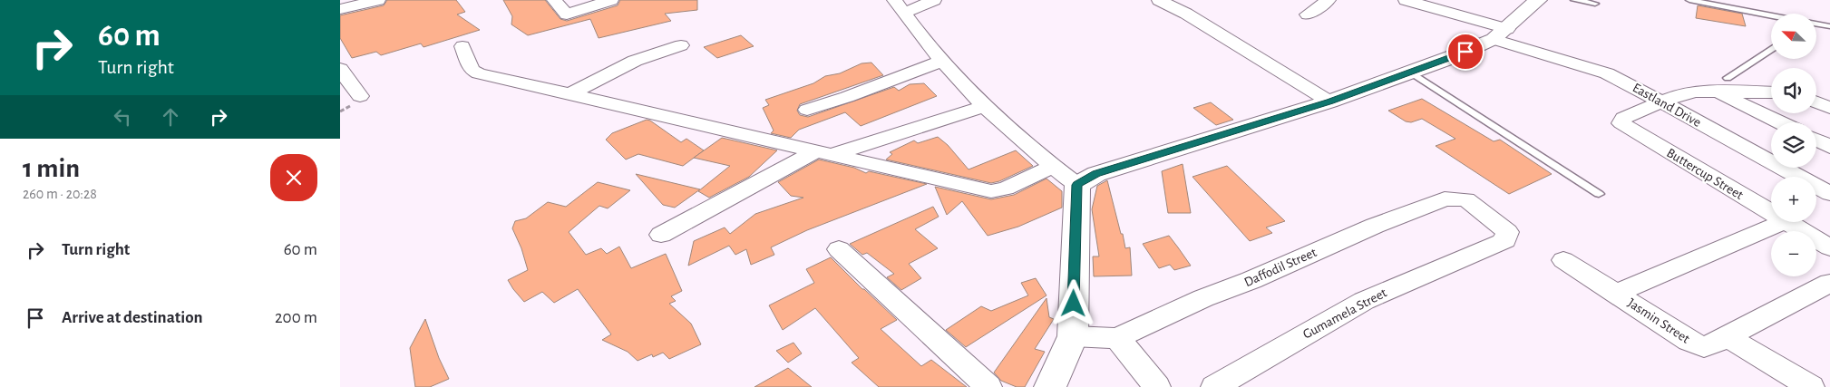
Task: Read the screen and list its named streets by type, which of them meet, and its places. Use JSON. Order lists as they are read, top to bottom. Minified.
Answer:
{"streets":{"street":["Eastland Drive","Buttercup Street","Daffodil Street","Gumamela Street","Jasmin Street"]},"crossings":[["Eastland Drive","Buttercup Street"],["Daffodil Street","Gumamela Street"]],"north":"top left","page":{"turn":["60 m","Turn right"],"map_buttons":["+","−"],"heading":["1 min","260 m · 20:28"],"list":[{"name":"Turn right","value":"60 m"},{"name":"Arrive at destination","value":"200 m"}]}}
